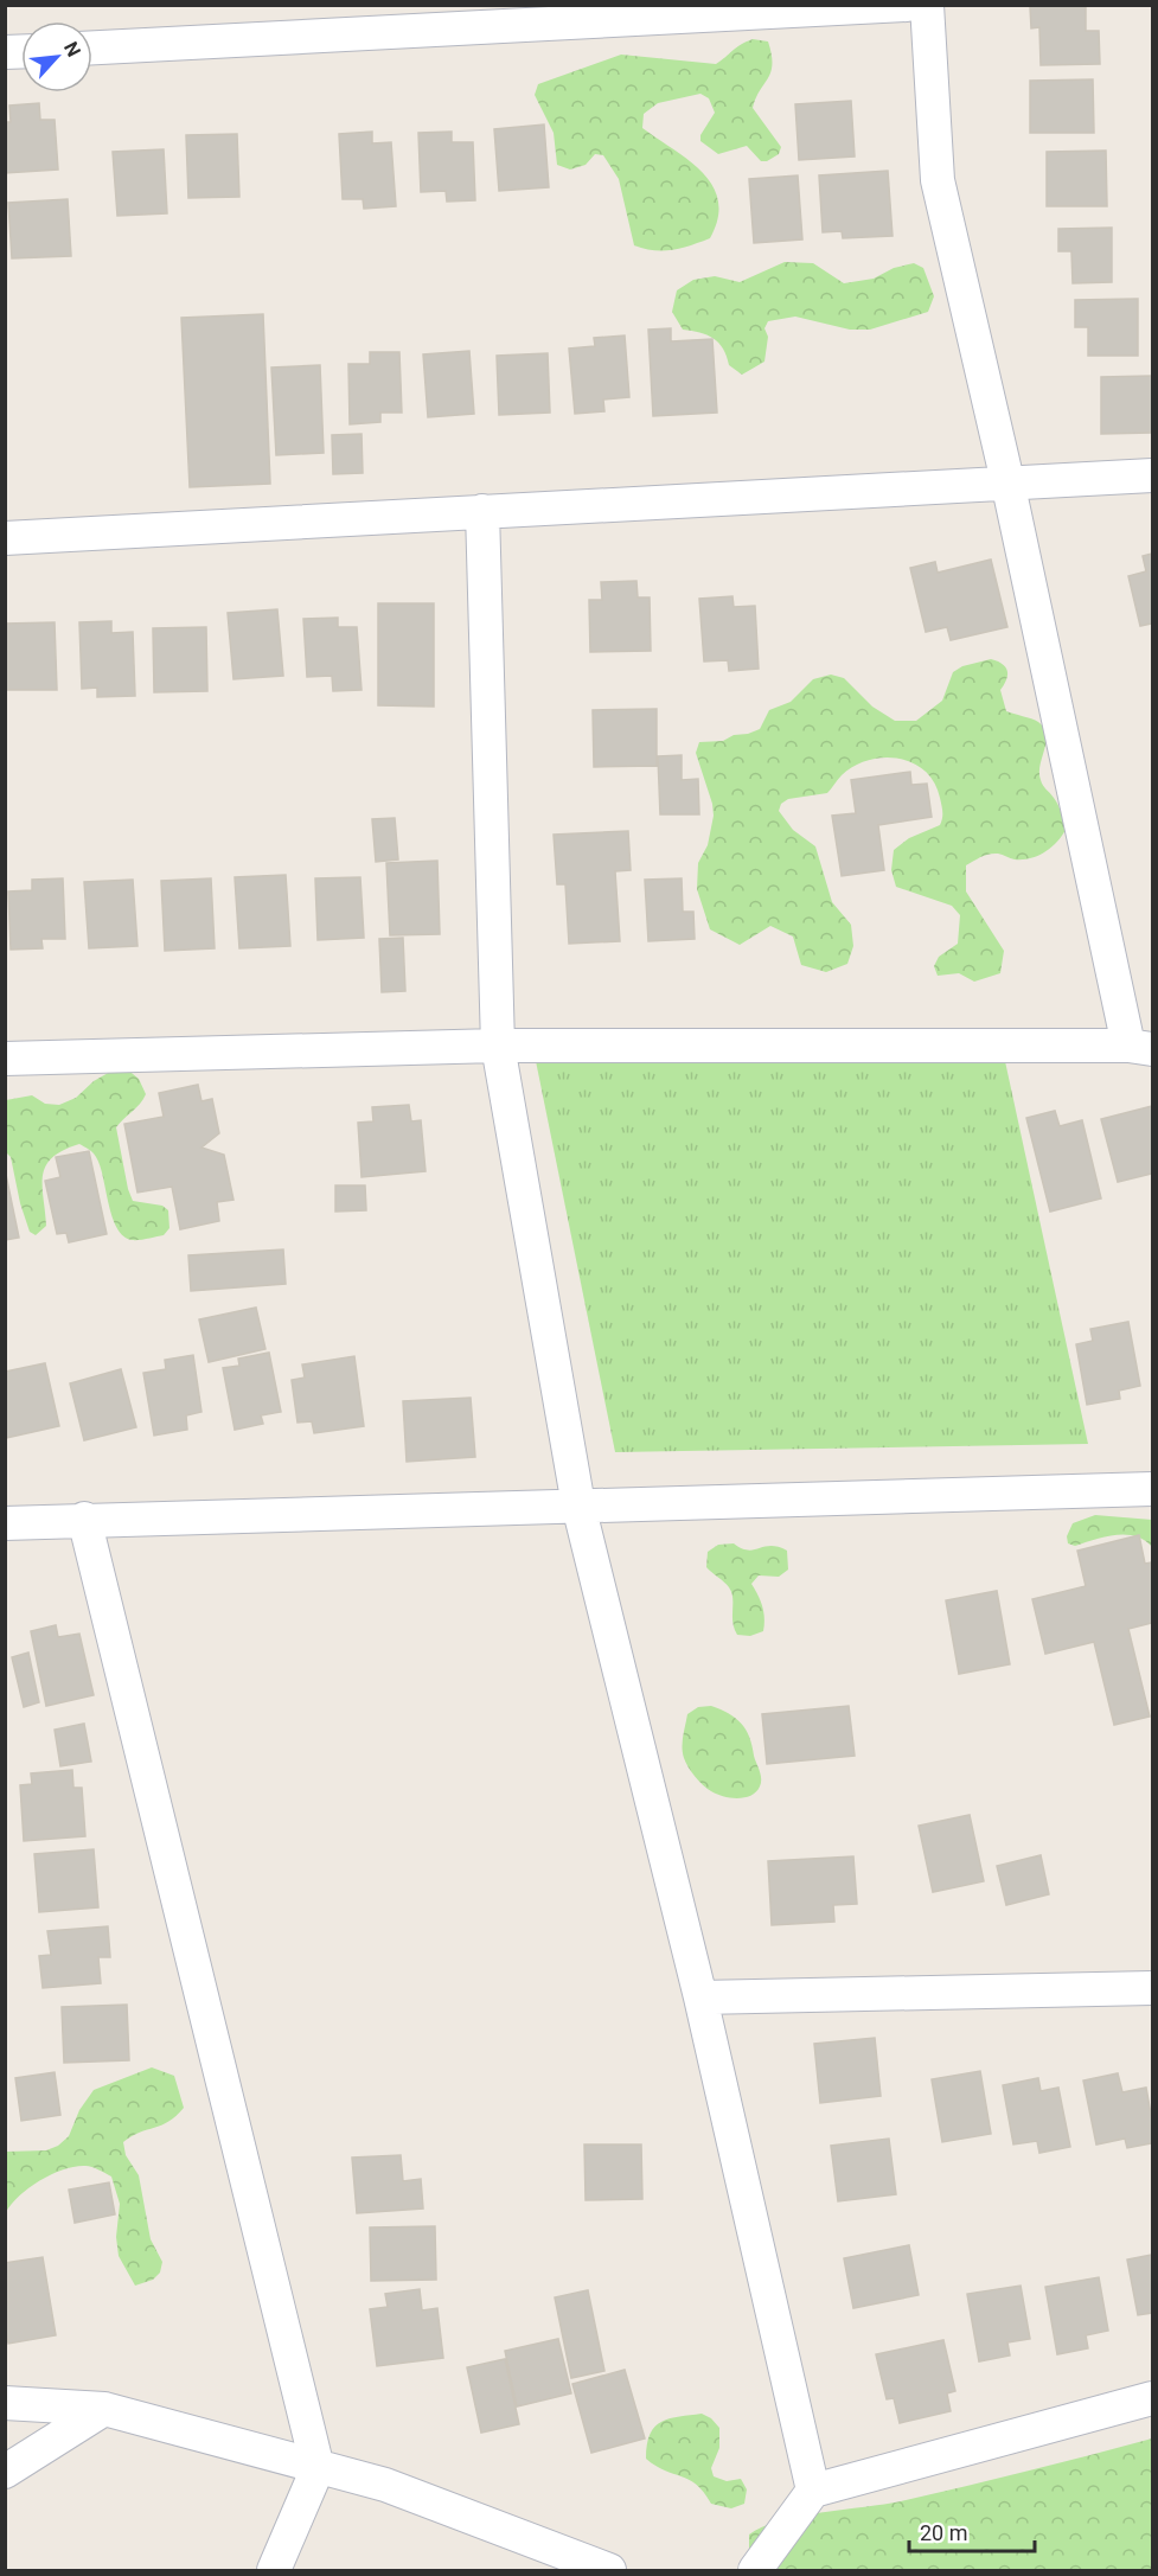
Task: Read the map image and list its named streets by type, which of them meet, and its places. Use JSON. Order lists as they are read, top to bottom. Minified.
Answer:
{"scale_bar":"20 m","north":"top right"}
